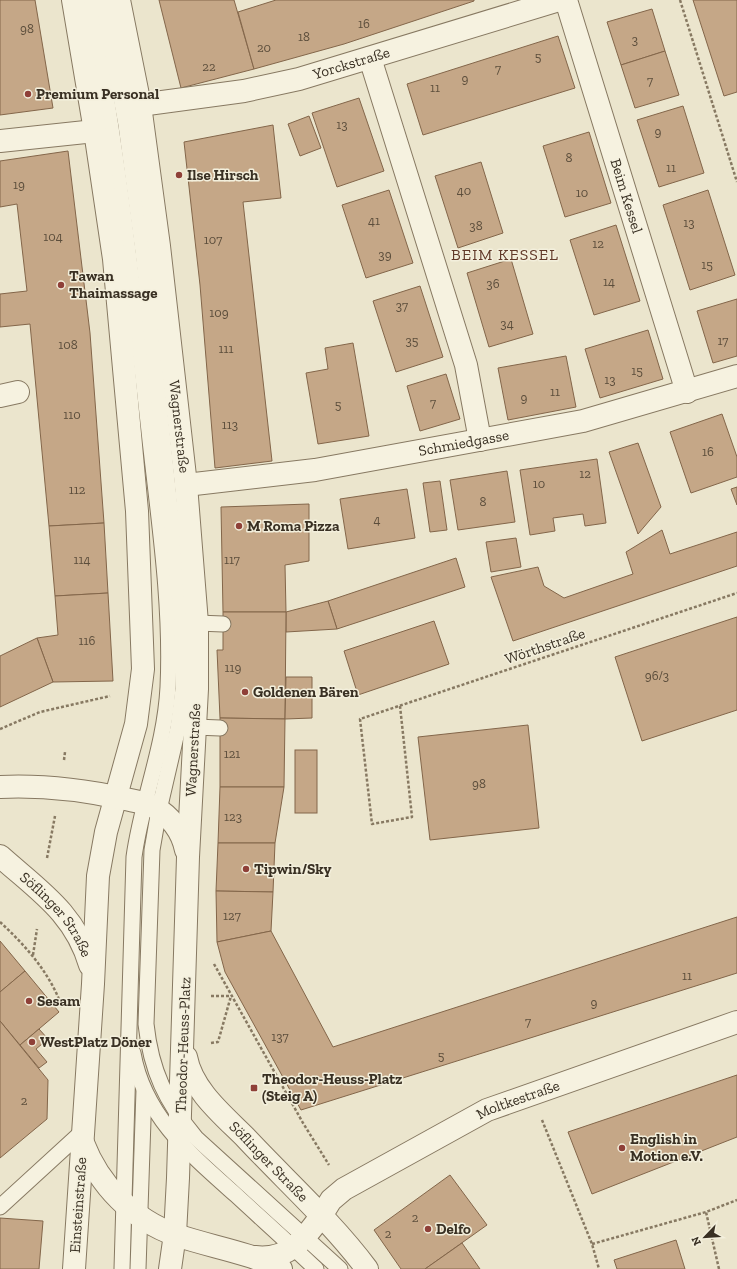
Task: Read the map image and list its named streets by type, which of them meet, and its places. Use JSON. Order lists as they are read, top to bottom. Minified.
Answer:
{"streets":{"street":["Yorckstraße","Beim Kessel","Wagnerstraße","Schmiedgasse","Söflinger Straße","Theodor-Heuss-Platz","Moltkestraße","Einsteinstraße"],"path":["Wörthstraße"]},"crossings":[["Yorckstraße","Wagnerstraße"],["Beim Kessel","Schmiedgasse"],["Wagnerstraße","Schmiedgasse"],["Wagnerstraße","Theodor-Heuss-Platz"],["Söflinger Straße","Theodor-Heuss-Platz"],["Söflinger Straße","Moltkestraße"]],"districts":["BEIM KESSEL"],"places":{"other":["Premium Personal","Ilse Hirsch","Tawan Thaimassage","M Roma Pizza","Goldenen Bären","Tipwin/Sky","Sesam","WestPlatz Döner","English in Motion e.V.","Delfo"],"transit":["Theodor-Heuss-Platz (Steig A)"]},"house_numbers":["16","98","18","3","20","5","22","7","9","7","11","13","9","8","11","19","40","10","41","13","38","104","107","12","39","15","14","36","37","109","34","35","17","108","111","15","13","11","9","7","5","110","113","16","12","10","112","8","4","114","117","116","119","96/3","121","98","123","127","11","9","7","137","5","2","2","2"],"north":"bottom left"}
